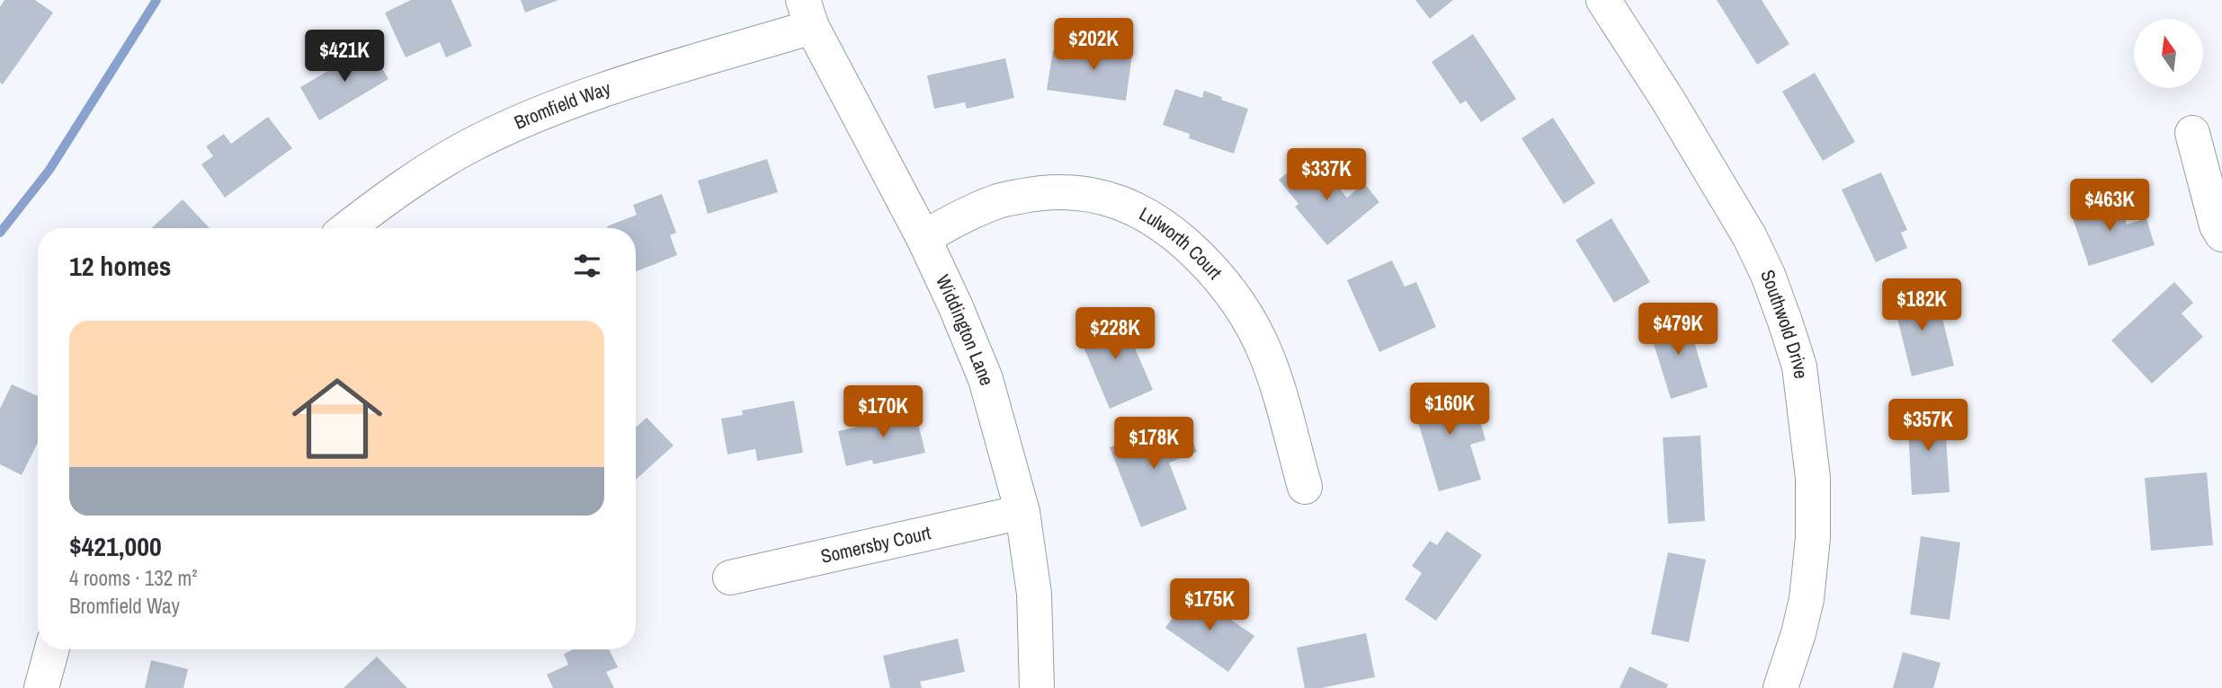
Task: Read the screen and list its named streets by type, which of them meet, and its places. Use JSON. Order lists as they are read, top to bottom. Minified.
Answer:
{"streets":{"street":["Bromfield Way","Lulworth Court","Southwold Drive","Widdington Lane","Somersby Court"]},"crossings":[["Bromfield Way","Widdington Lane"],["Lulworth Court","Widdington Lane"],["Widdington Lane","Somersby Court"]],"north":"top","page":{"price":["$202K","$421K","$337K","$463K","$182K","$479K","$228K","$160K","$170K","$357K","$178K","$175K"],"heading":"12 homes","list":[{"name":"$421,000","note":"4 rooms · 132 m² · Bromfield Way"}]}}
